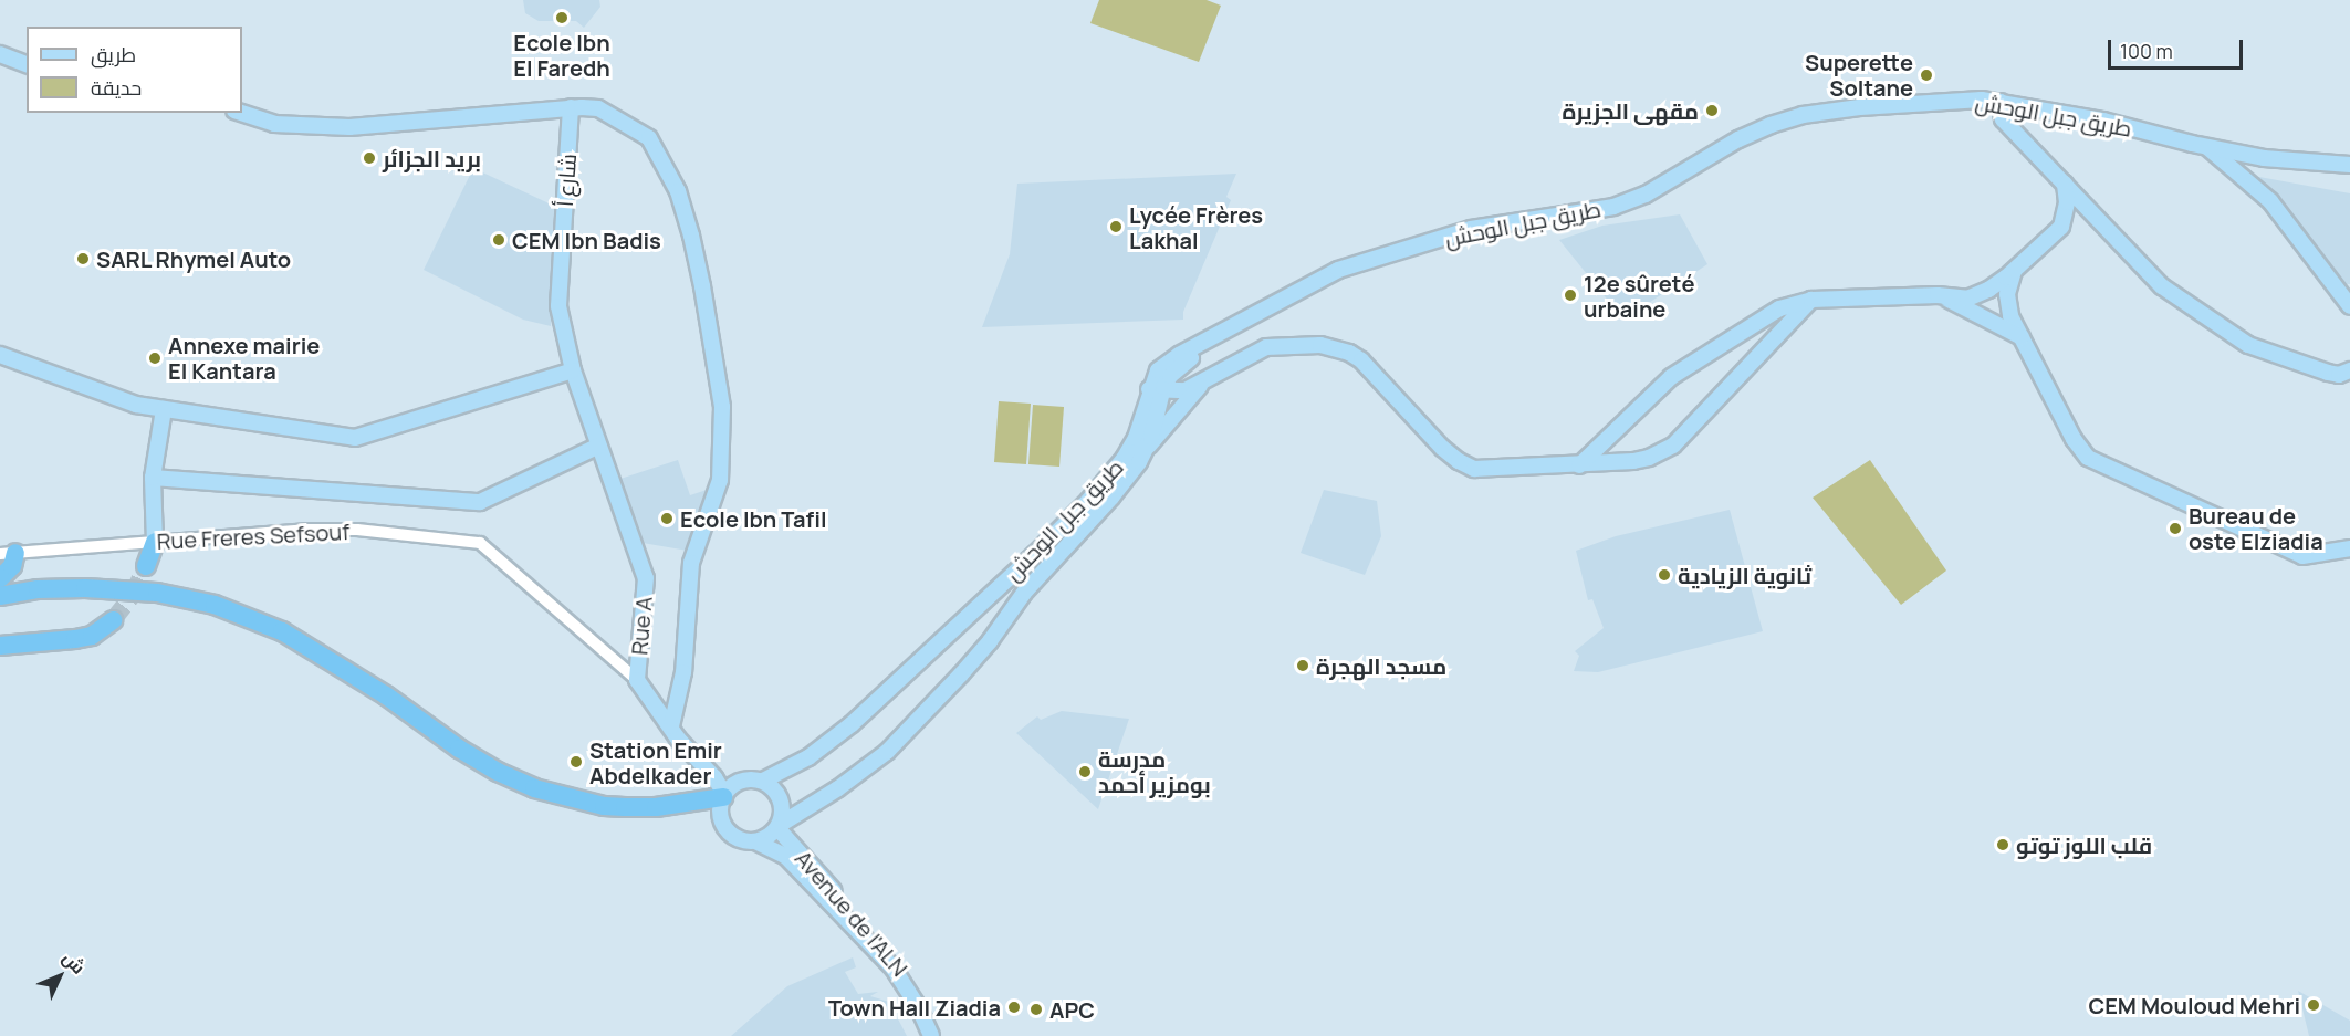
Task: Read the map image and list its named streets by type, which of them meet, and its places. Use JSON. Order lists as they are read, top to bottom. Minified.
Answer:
{"streets":{"main road":["طريق جبل الوحش","شارع أ","Rue A","Avenue de l'ALN"],"street":["Rue Freres Sefsouf"]},"crossings":[["طريق جبل الوحش","Rue A"],["طريق جبل الوحش","Avenue de l'ALN"],["شارع أ","Rue A"],["Rue Freres Sefsouf","Rue A"],["Rue A","Avenue de l'ALN"]],"places":["Ecole Ibn El Faredh","Superette Soltane","مقهى الجزيرة","بريد الجزائر","Lycée Frères Lakhal","CEM Ibn Badis","SARL Rhymel Auto","12e sûreté urbaine","Annexe mairie El Kantara","Ecole Ibn Tafil","Bureau de oste Elziadia","ثانوية الزيادية","مسجد الهجرة","Station Emir Abdelkader","مدرسة بومزير أحمد","قلب اللوز توتو","CEM Mouloud Mehri","Town Hall Ziadia","APC"],"legend":["طريق","حديقة"],"scale_bar":"100 m","north":"top right"}
